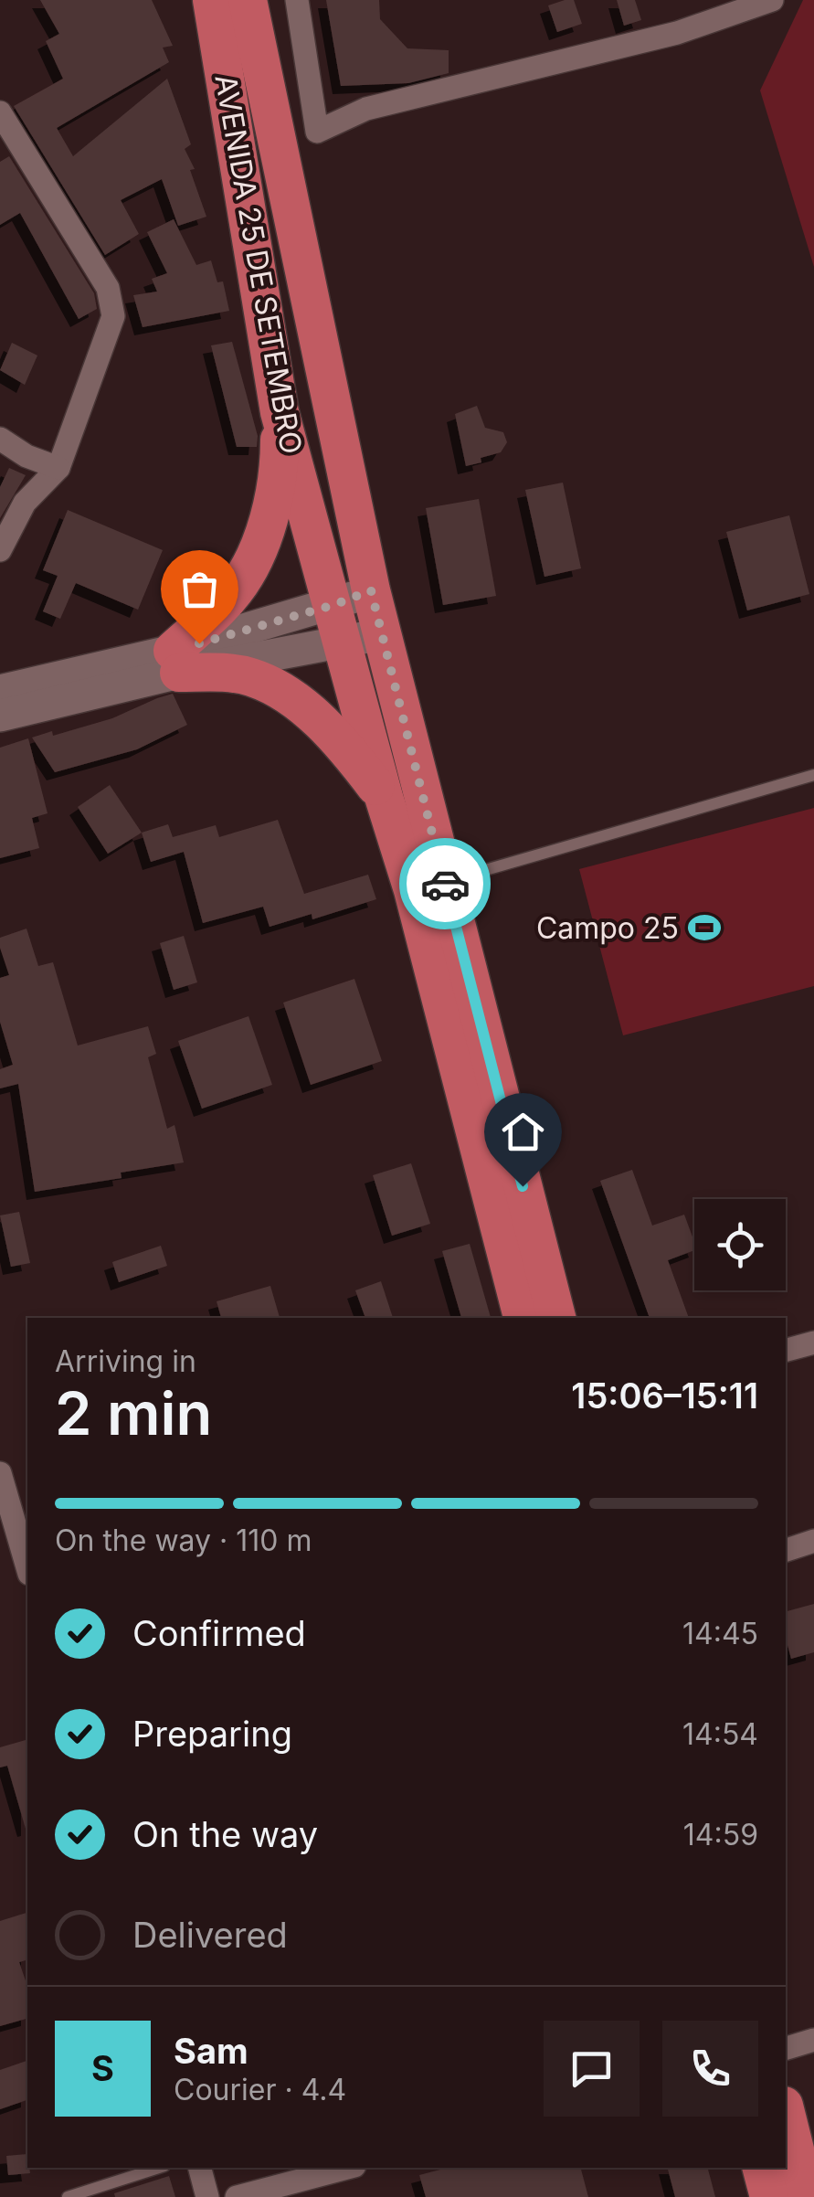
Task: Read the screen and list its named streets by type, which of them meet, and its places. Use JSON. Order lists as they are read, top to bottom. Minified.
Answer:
{"streets":{"highway":["AVENIDA 25 DE SETEMBRO"]},"places":{"sports":["Campo 25"]},"page":{"heading":["2 min","Arriving in","15:06–15:11"],"panel":["Sam","Courier · 4.4"],"bar":"On the way · 110 m","list":[["Confirmed","14:45"],["Preparing","14:54"],["On the way","14:59"],"Delivered"],"round":"S"}}
